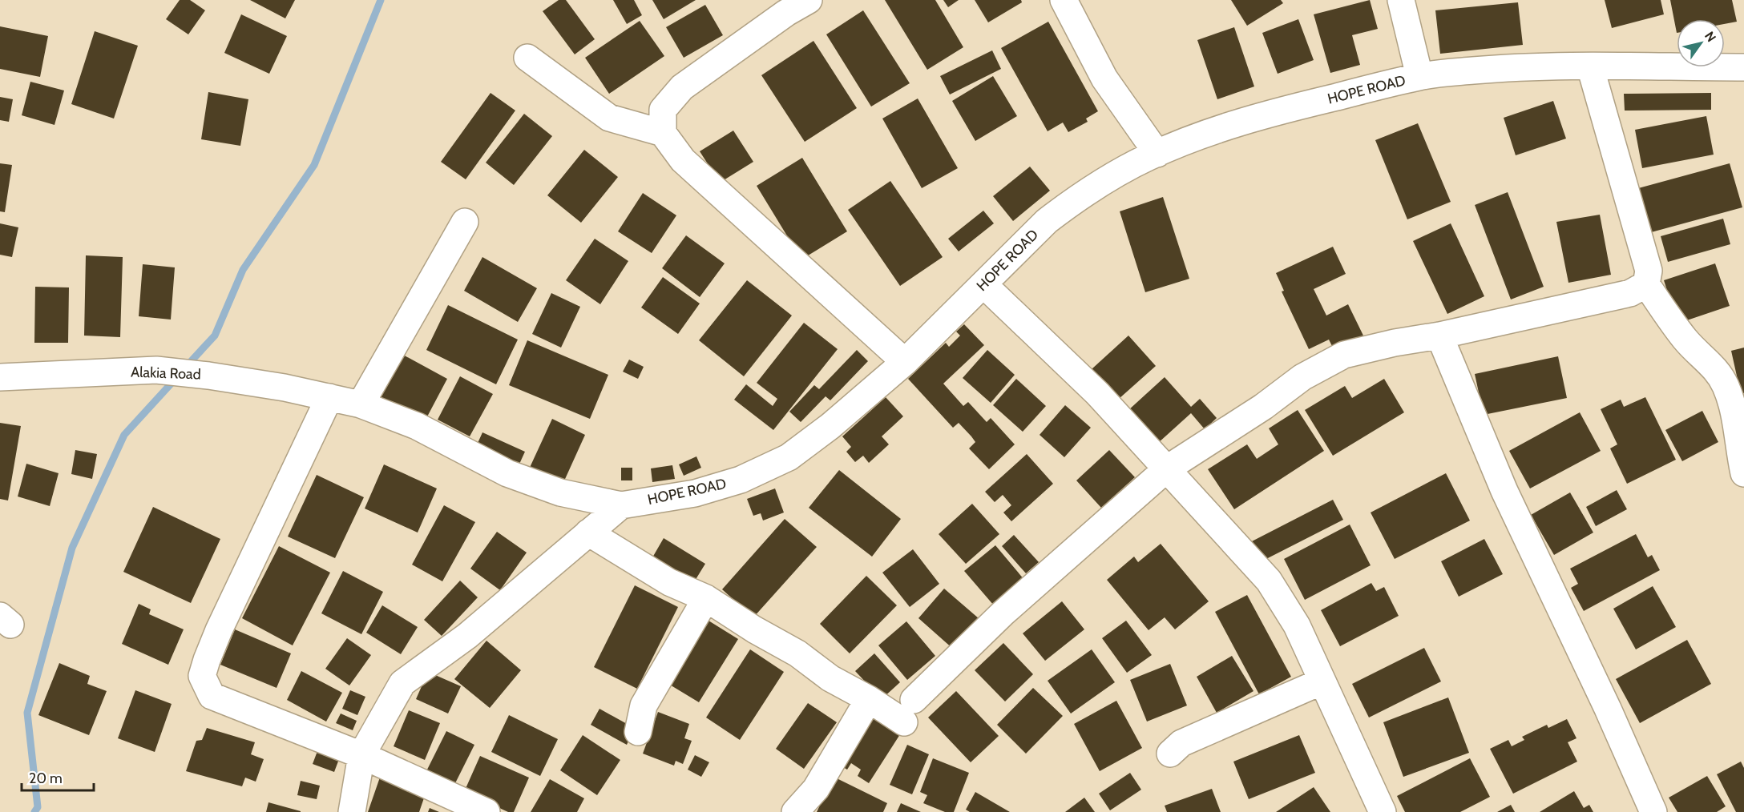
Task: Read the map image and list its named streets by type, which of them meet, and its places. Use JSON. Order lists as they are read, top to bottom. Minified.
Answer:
{"streets":{"street":["HOPE ROAD","Alakia Road"]},"crossings":[["HOPE ROAD","Alakia Road"]],"scale_bar":"20 m","north":"top right"}
